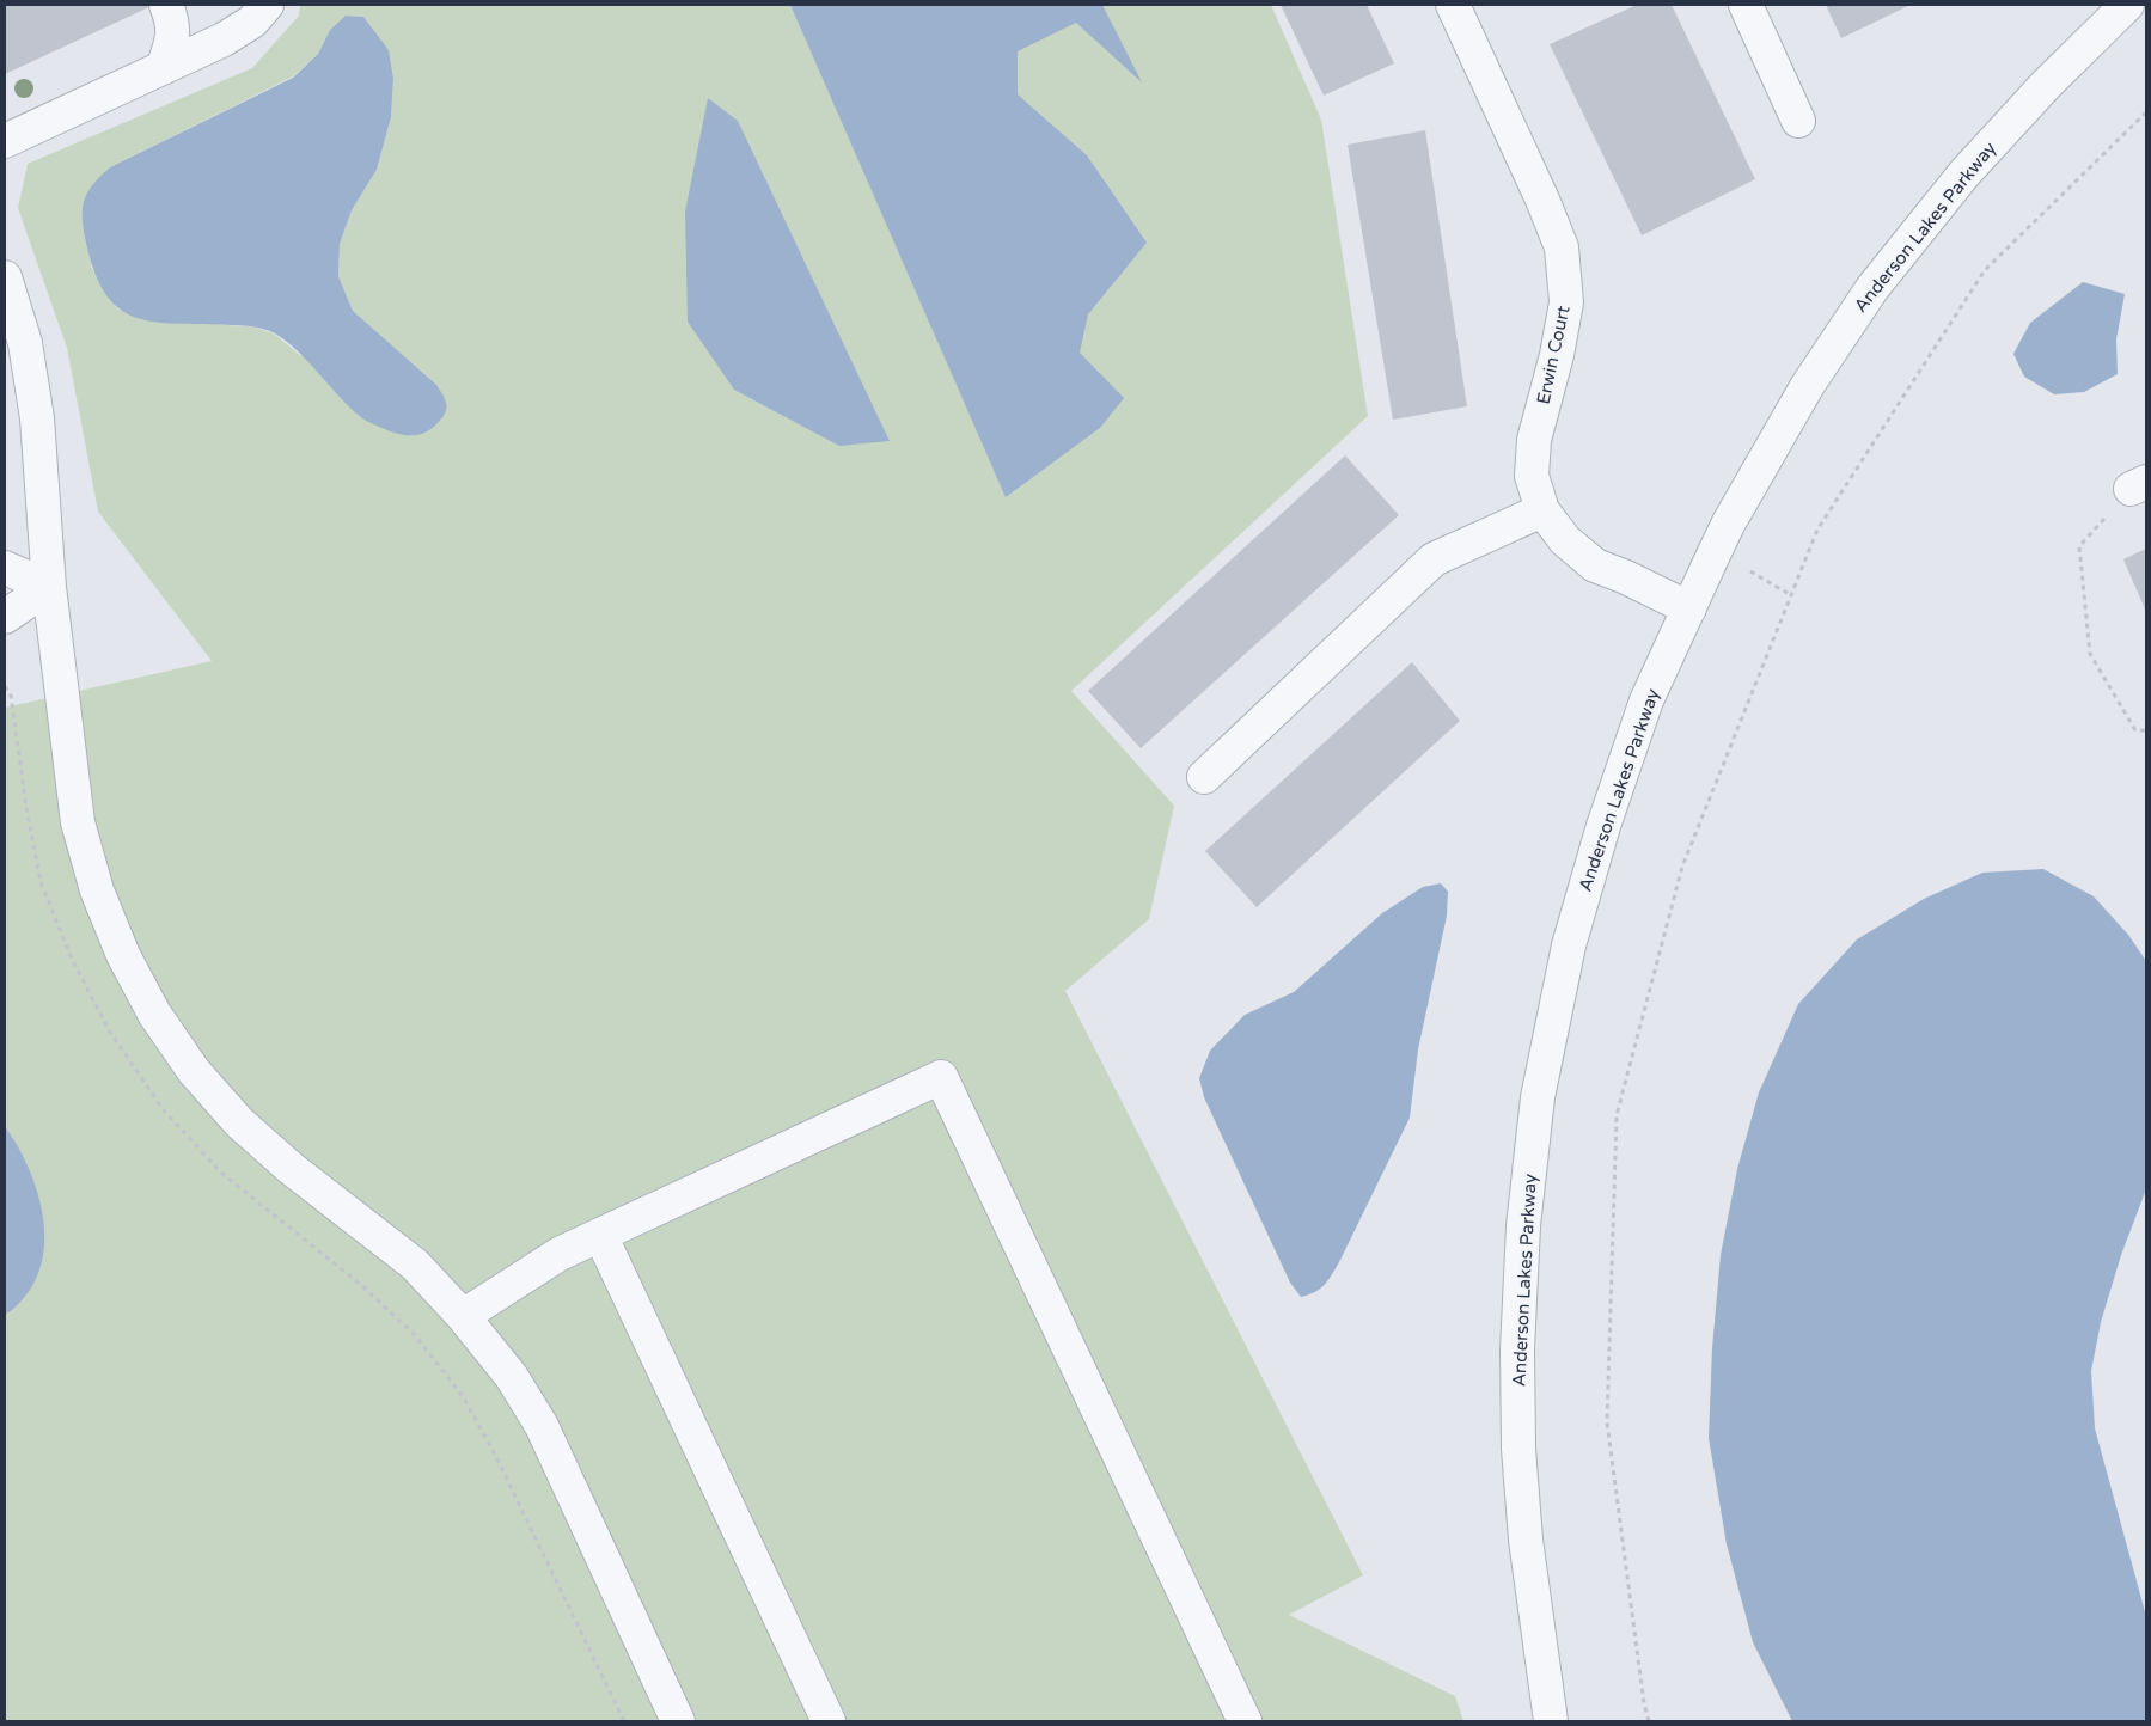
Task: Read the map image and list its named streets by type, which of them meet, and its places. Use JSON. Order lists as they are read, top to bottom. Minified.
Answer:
{"streets":{"street":["Anderson Lakes Parkway","Erwin Court"]},"crossings":[["Anderson Lakes Parkway","Erwin Court"]]}
